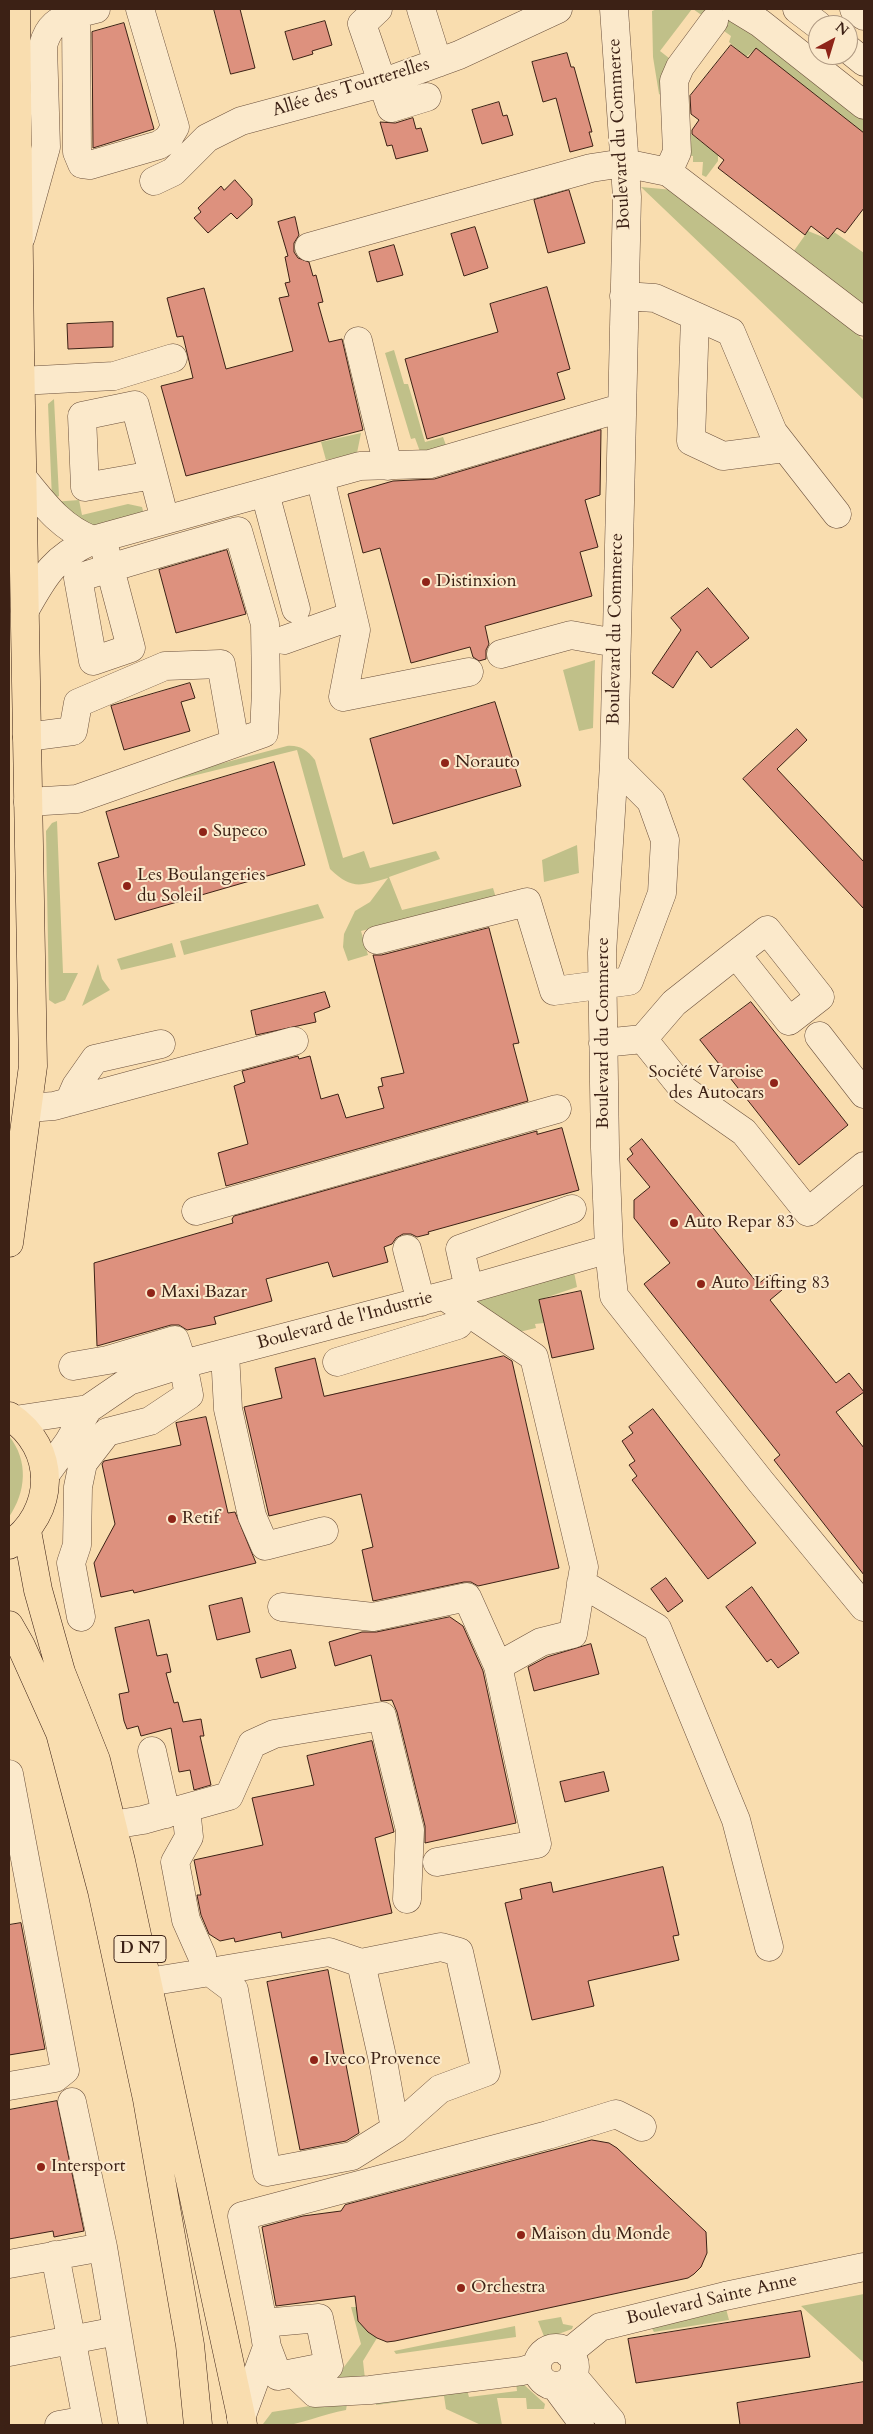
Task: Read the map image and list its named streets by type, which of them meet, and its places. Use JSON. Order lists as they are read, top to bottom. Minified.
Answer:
{"streets":{"main road":["D N7"],"street":["Allée des Tourterelles","Boulevard du Commerce","Boulevard de l'Industrie","Boulevard Sainte Anne"]},"crossings":[["Boulevard du Commerce","Boulevard de l'Industrie"]],"places":["Distinxion","Norauto","Supeco","Les Boulangeries du Soleil","Société Varoise des Autocars","Auto Repar 83","Auto Lifting 83","Maxi Bazar","Retif","Iveco Provence","Intersport","Maison du Monde","Orchestra"],"north":"top right"}
